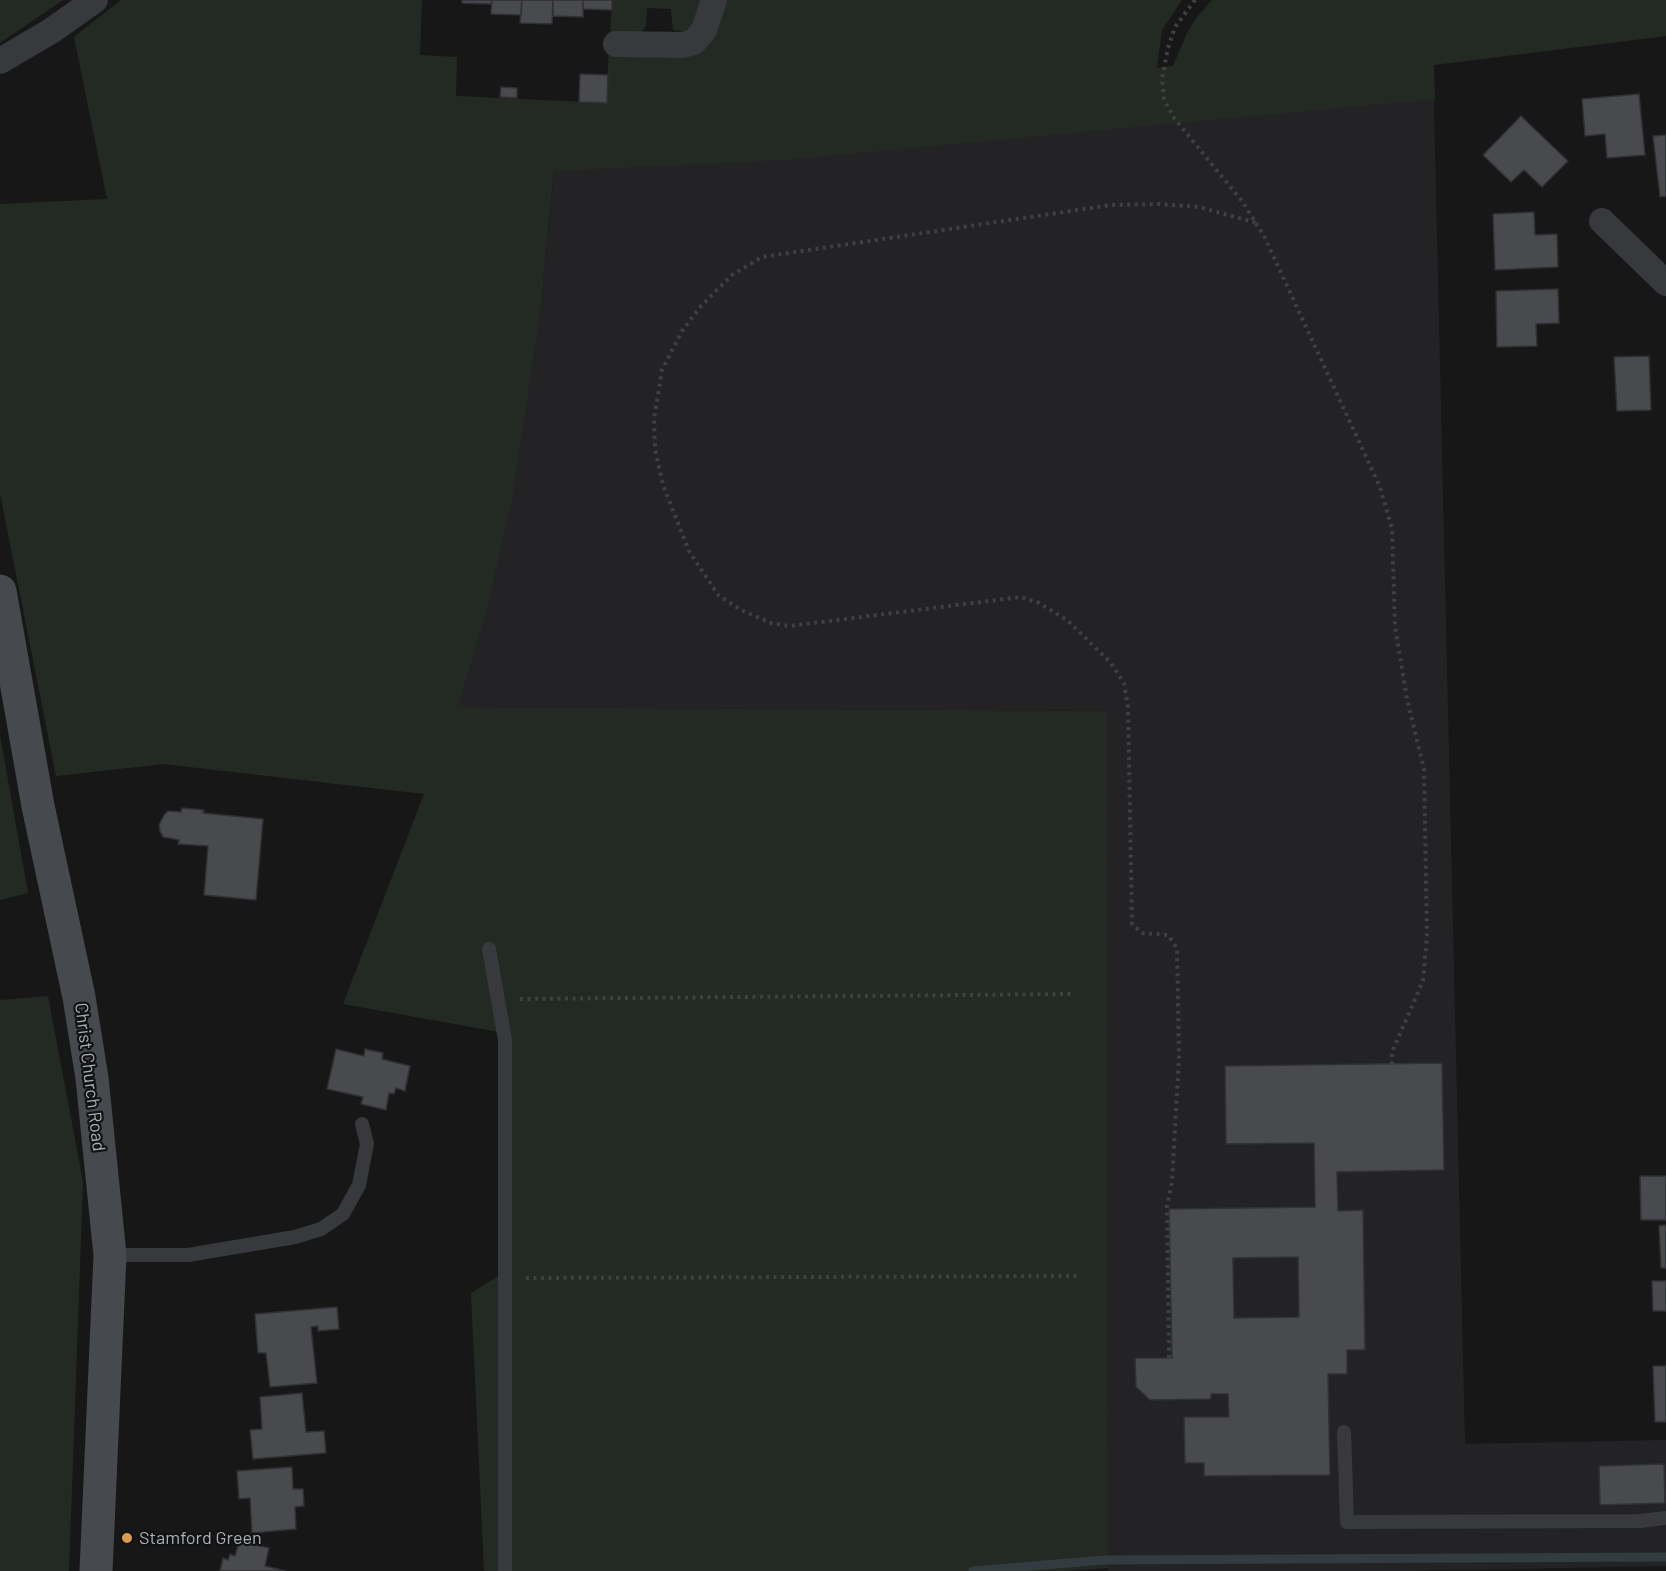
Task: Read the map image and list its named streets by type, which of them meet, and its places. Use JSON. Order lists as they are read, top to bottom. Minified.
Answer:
{"streets":{"main road":["Christ Church Road"]},"places":["Stamford Green"]}
